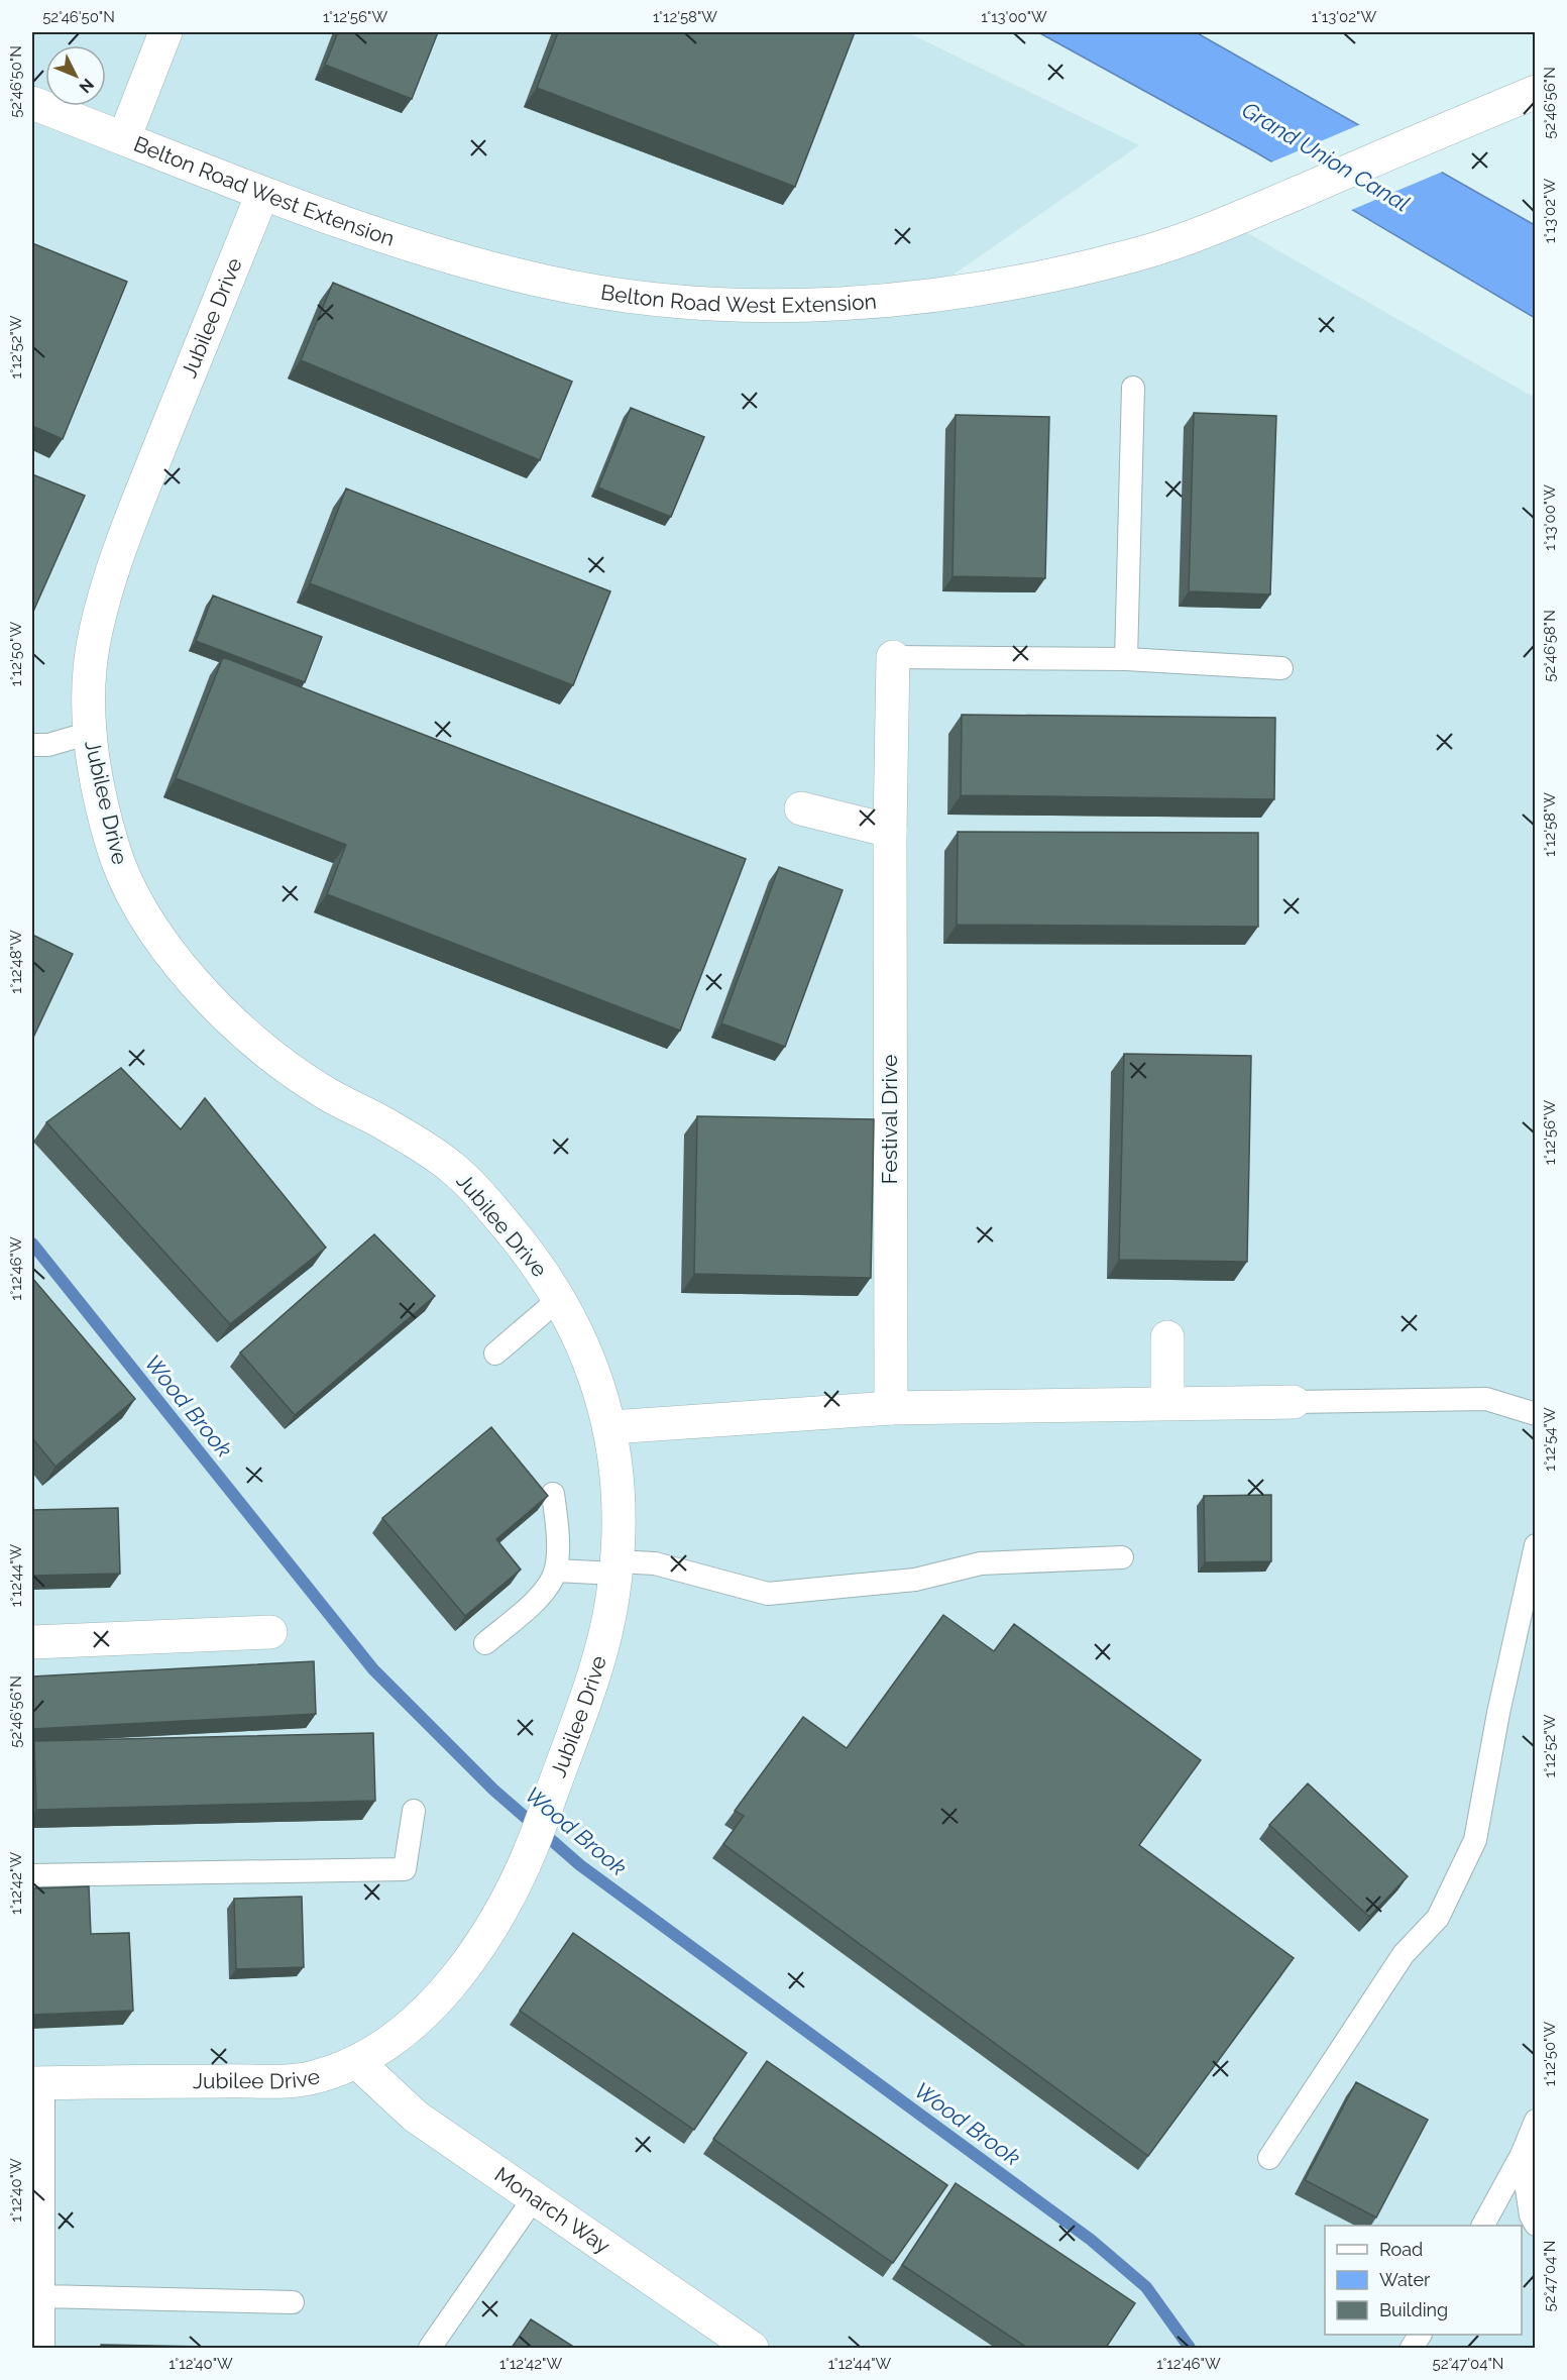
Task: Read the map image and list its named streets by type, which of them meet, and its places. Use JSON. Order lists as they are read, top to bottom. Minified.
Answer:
{"streets":{"street":["Belton Road West Extension","Jubilee Drive","Festival Drive","Monarch Way"]},"crossings":[["Belton Road West Extension","Jubilee Drive"],["Jubilee Drive","Monarch Way"]],"water":["Grand Union Canal","Wood Brook"],"legend":["Road","Water","Building"],"north":"bottom right","coordinates":["52°46'50\"N","1°12'56\"W","1°12'58\"W","1°13'00\"W","1°13'02\"W","52°46'56\"N","1°12'52\"W","52°46'58\"N","1°12'50\"W","1°12'48\"W","1°12'46\"W","1°12'54\"W","1°12'44\"W","1°12'42\"W","1°12'40\"W","52°47'04\"N"]}
